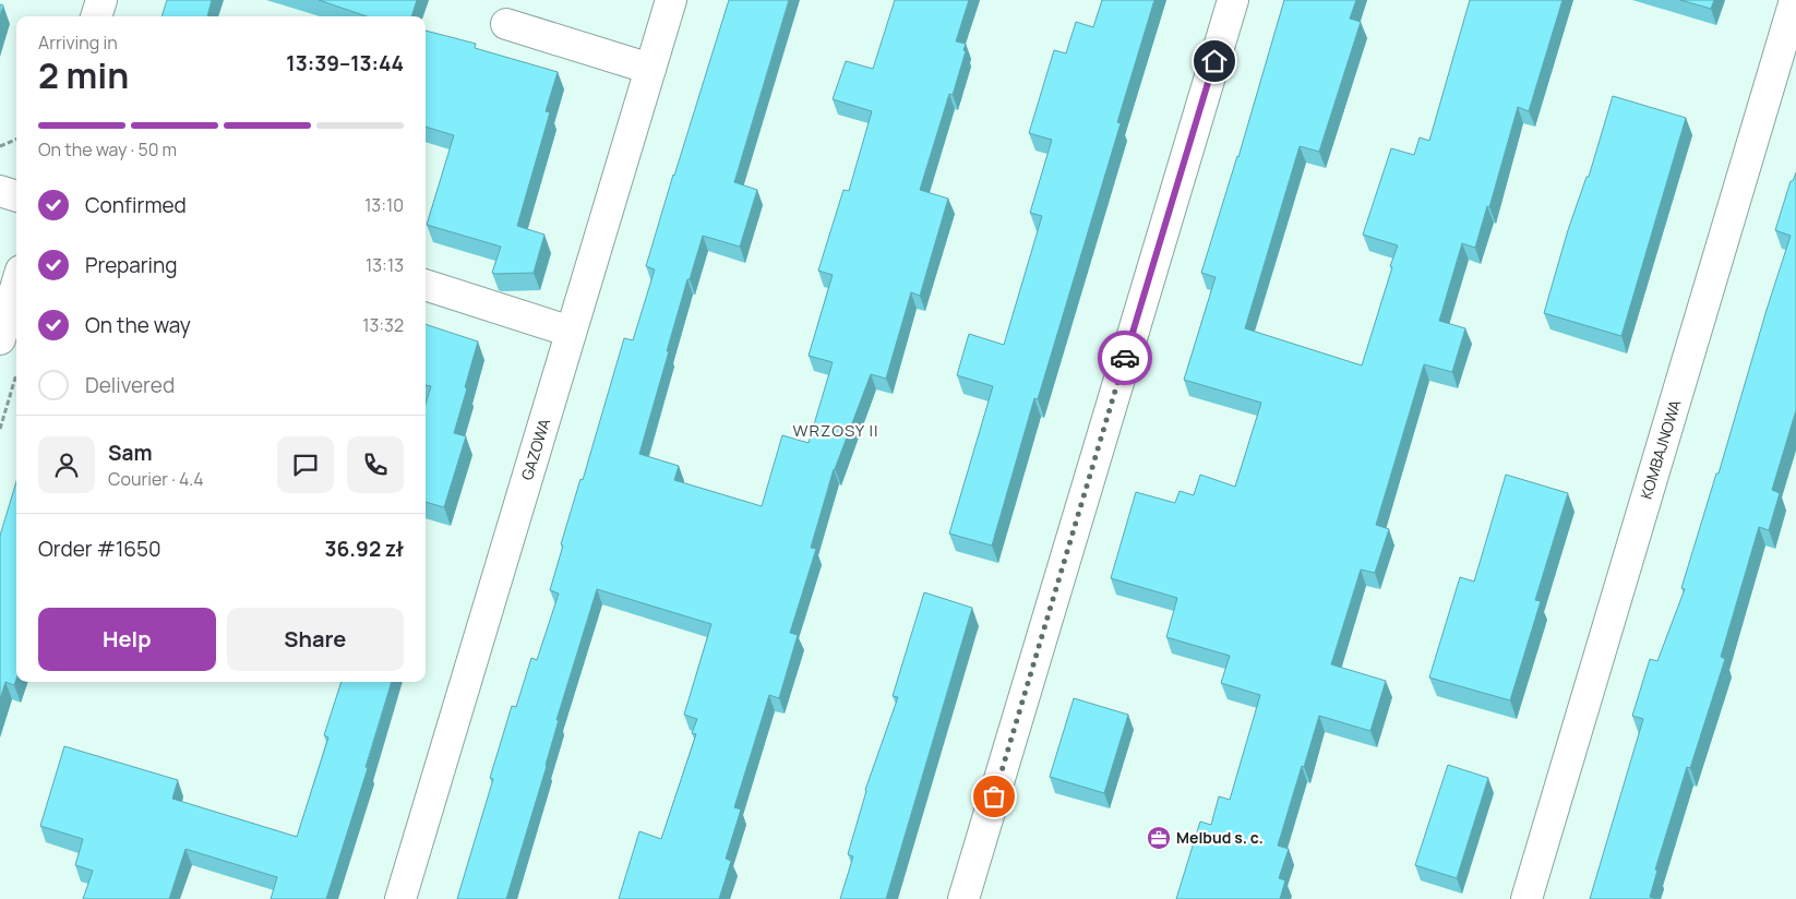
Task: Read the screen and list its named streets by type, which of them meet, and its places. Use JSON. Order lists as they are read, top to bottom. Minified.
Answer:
{"streets":{"street":["GAZOWA","KOMBAJNOWA"]},"districts":["WRZOSY II"],"places":{"office":["Melbud s. c."]},"page":{"heading":["2 min","Arriving in","13:39–13:44"],"panel":["Sam","Courier · 4.4","Order #1650","36.92 zł"],"bar":"On the way · 50 m","list":[["Confirmed","13:10"],["Preparing","13:13"],["On the way","13:32"],"Delivered"],"buttons":["Help","Share"]}}
